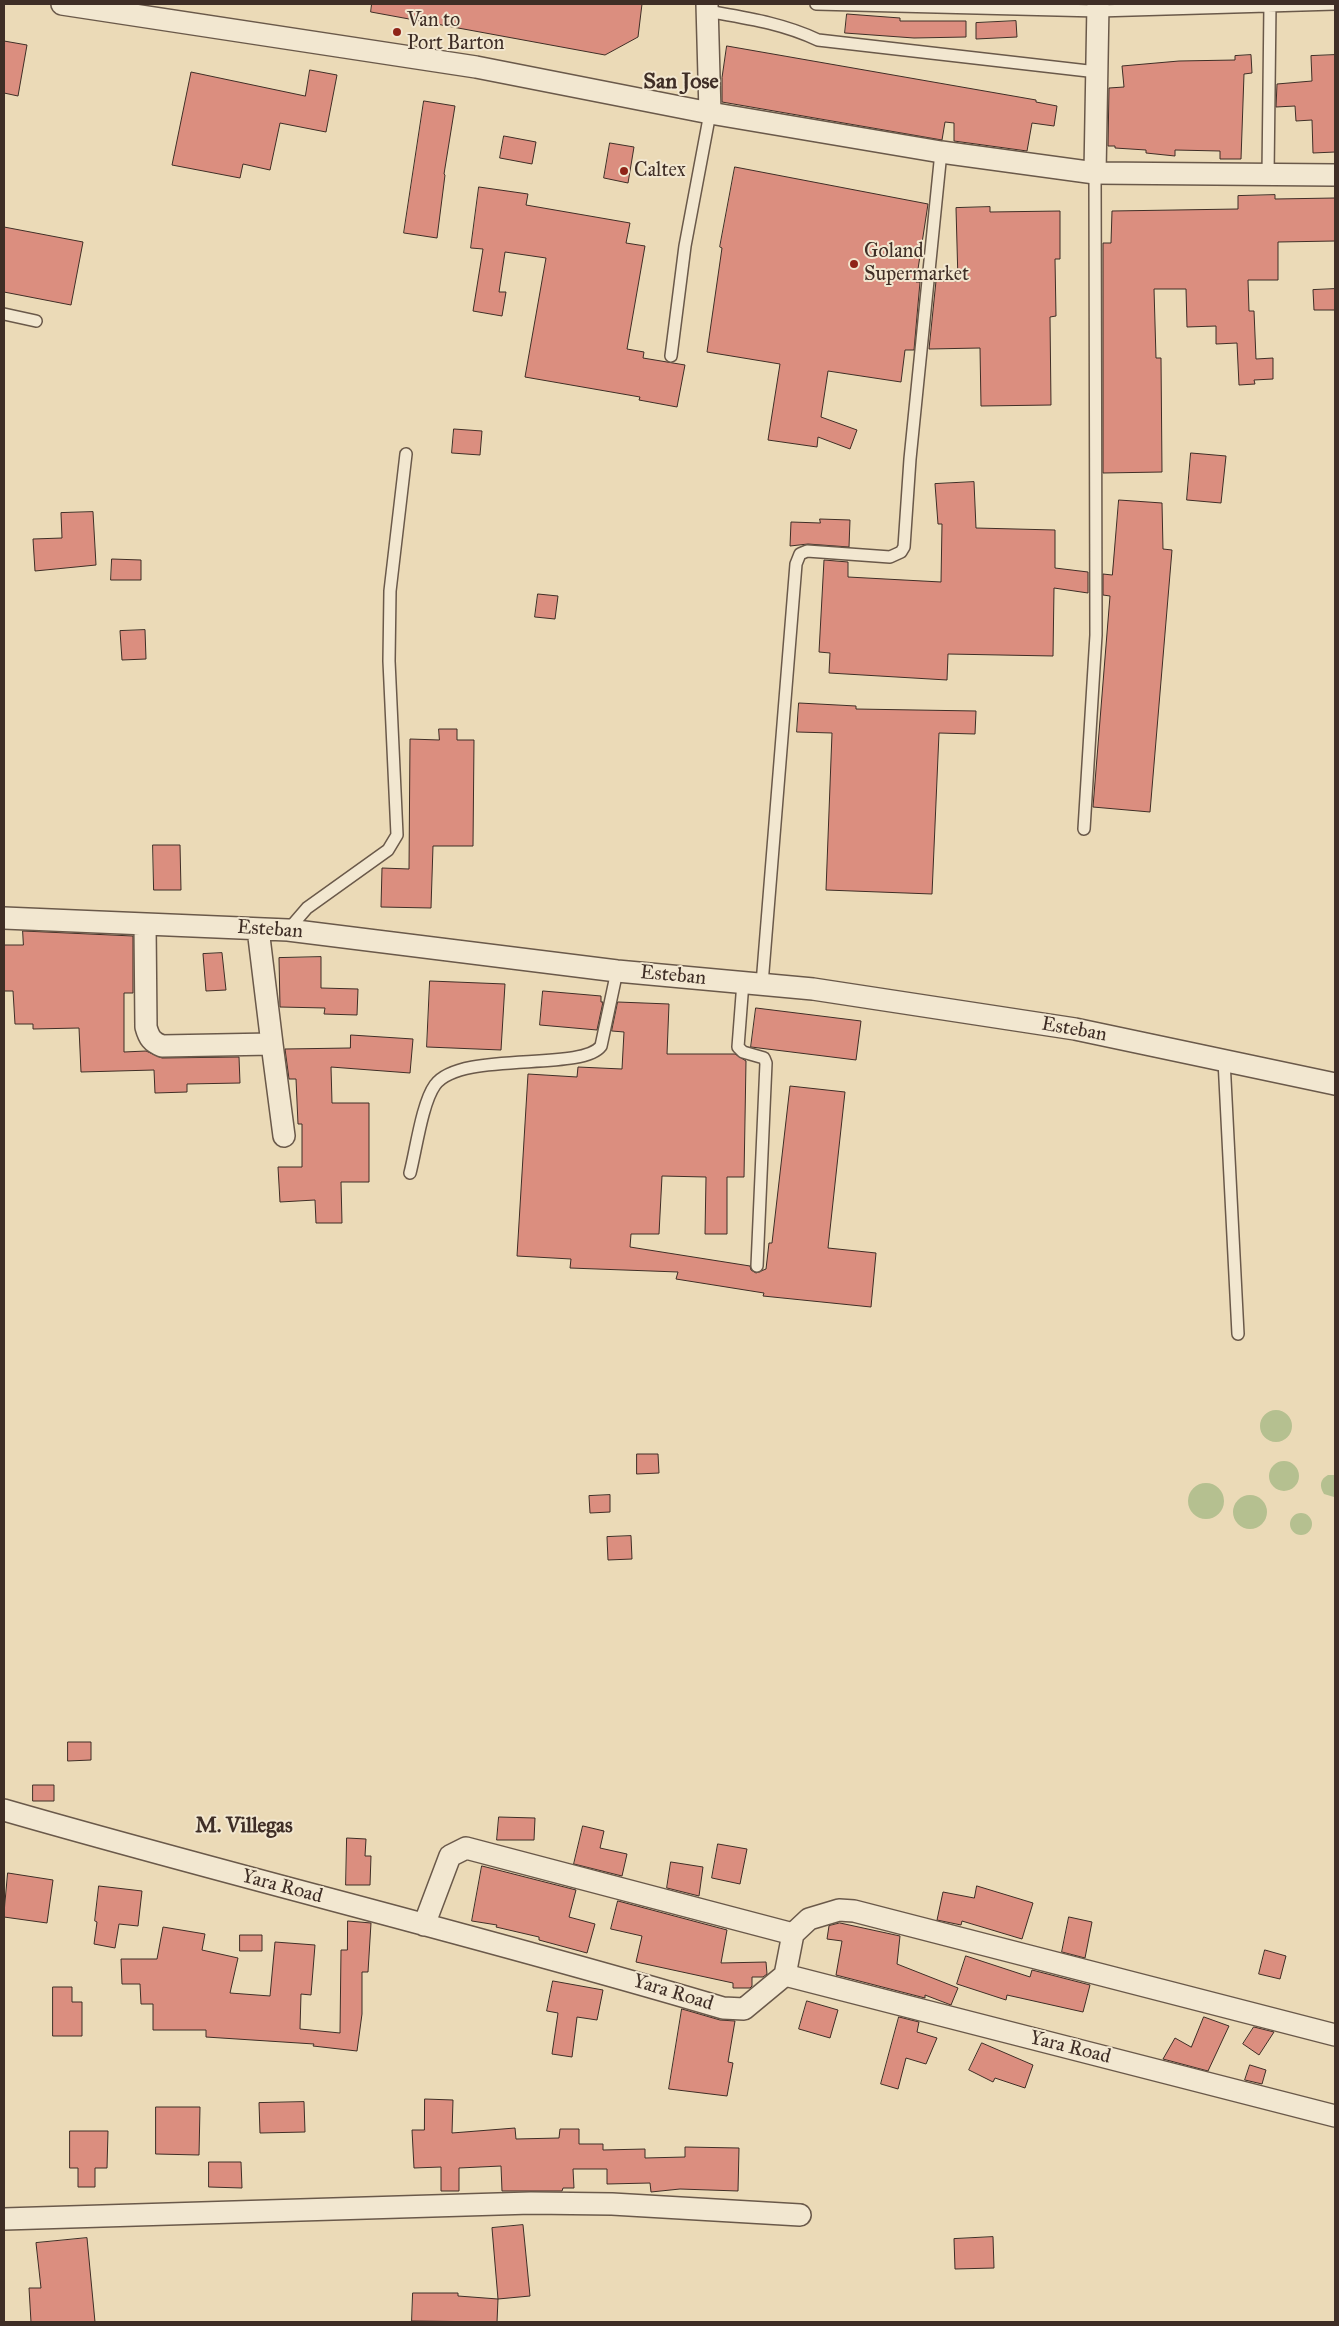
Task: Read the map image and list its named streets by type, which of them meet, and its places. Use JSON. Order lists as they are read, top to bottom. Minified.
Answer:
{"streets":{"street":["Esteban","Yara Road"]},"districts":["San Jose","M. Villegas"],"places":["Van to Port Barton","Caltex","Goland Supermarket"]}
